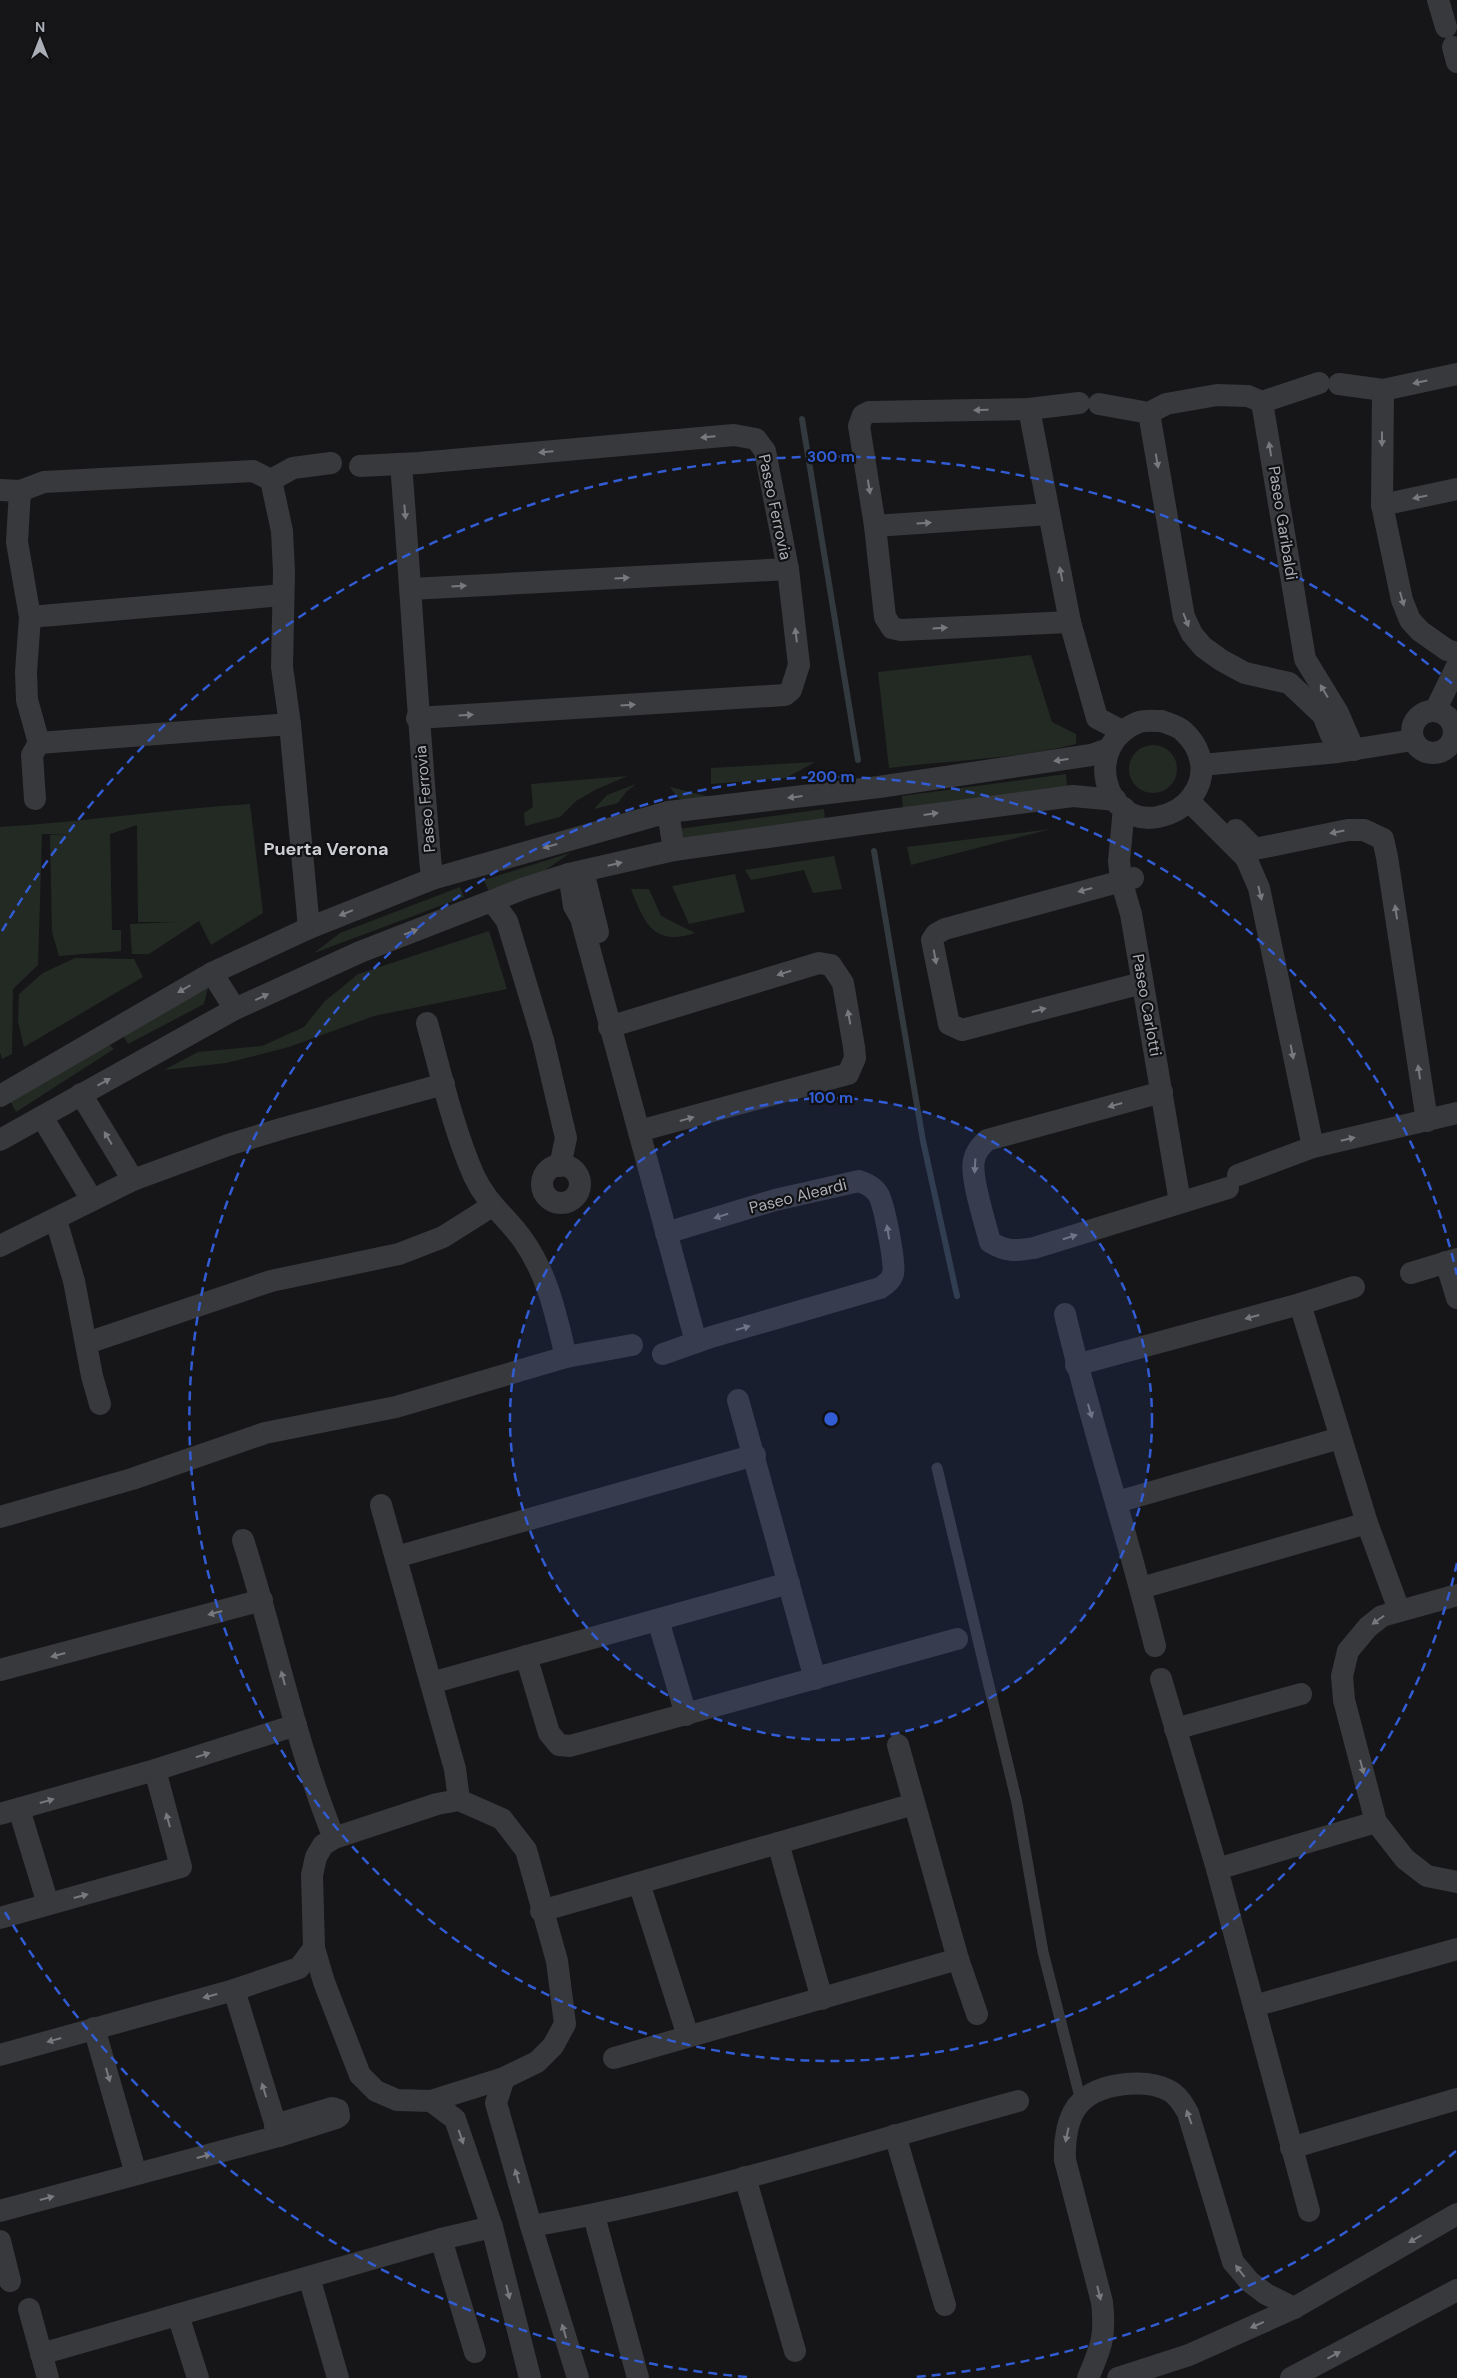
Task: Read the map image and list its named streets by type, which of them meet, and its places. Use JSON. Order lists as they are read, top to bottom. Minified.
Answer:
{"streets":{"street":["Paseo Ferrovia","Paseo Garibaldi","Paseo Carlotti","Paseo Aleardi"]},"districts":["Puerta Verona"],"north":"top","rings":["300 m","200 m","100 m"]}
